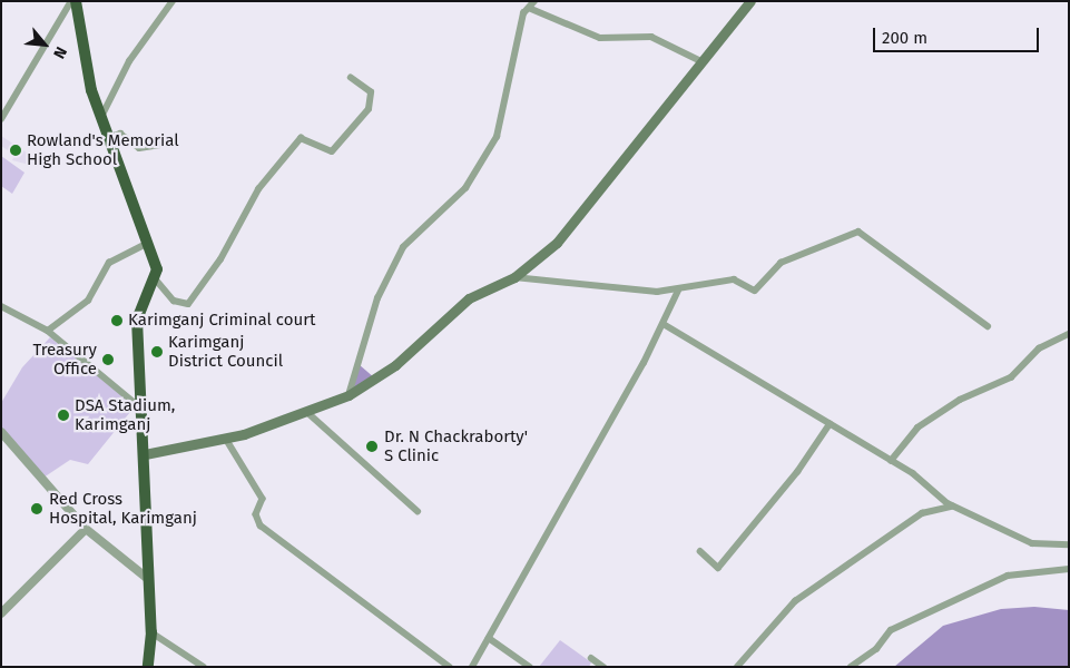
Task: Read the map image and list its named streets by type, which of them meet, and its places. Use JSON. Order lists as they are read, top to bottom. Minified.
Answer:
{"places":["Rowland's Memorial High School","Karimganj Criminal court","Karimganj District Council","Treasury Office","DSA Stadium, Karimganj","Dr. N Chackraborty' S Clinic","Red Cross Hospital, Karimganj"],"scale_bar":"200 m","north":"bottom right"}
